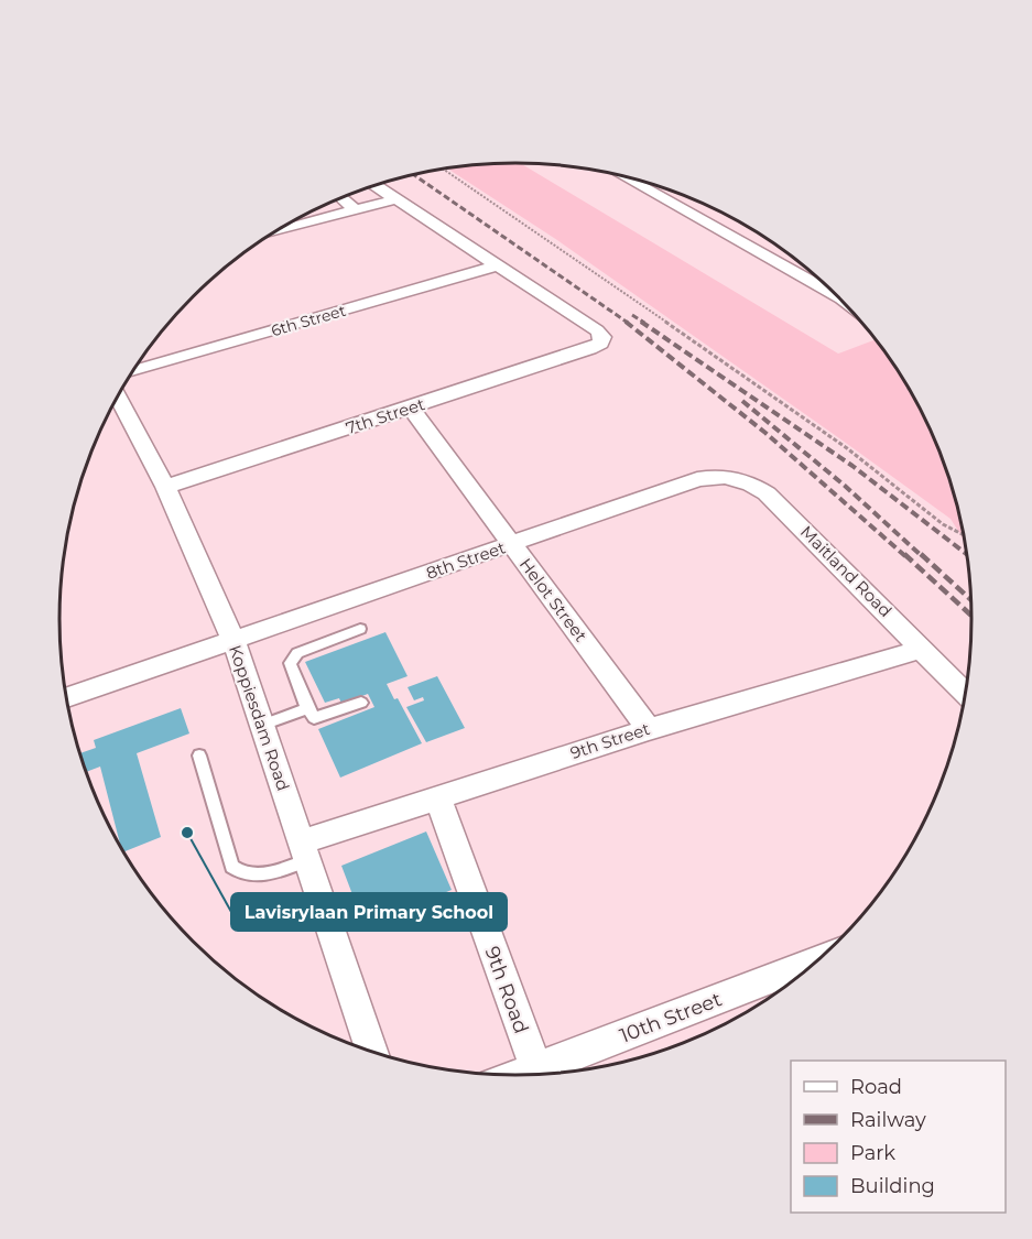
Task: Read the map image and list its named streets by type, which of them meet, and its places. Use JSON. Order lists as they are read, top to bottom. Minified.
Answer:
{"streets":{"street":["6th Street","7th Street","8th Street","Maitland Road","Helot Street","Koppiesdam Road","9th Street","9th Road","10th Street"]},"crossings":[["6th Street","7th Street"],["7th Street","Helot Street"],["7th Street","Koppiesdam Road"],["8th Street","Maitland Road"],["8th Street","Helot Street"],["8th Street","Koppiesdam Road"],["Maitland Road","9th Street"],["Helot Street","9th Street"],["Koppiesdam Road","9th Street"],["9th Street","9th Road"],["9th Road","10th Street"]],"places":["Lavisrylaan Primary School"],"legend":["Road","Railway","Park","Building"]}
